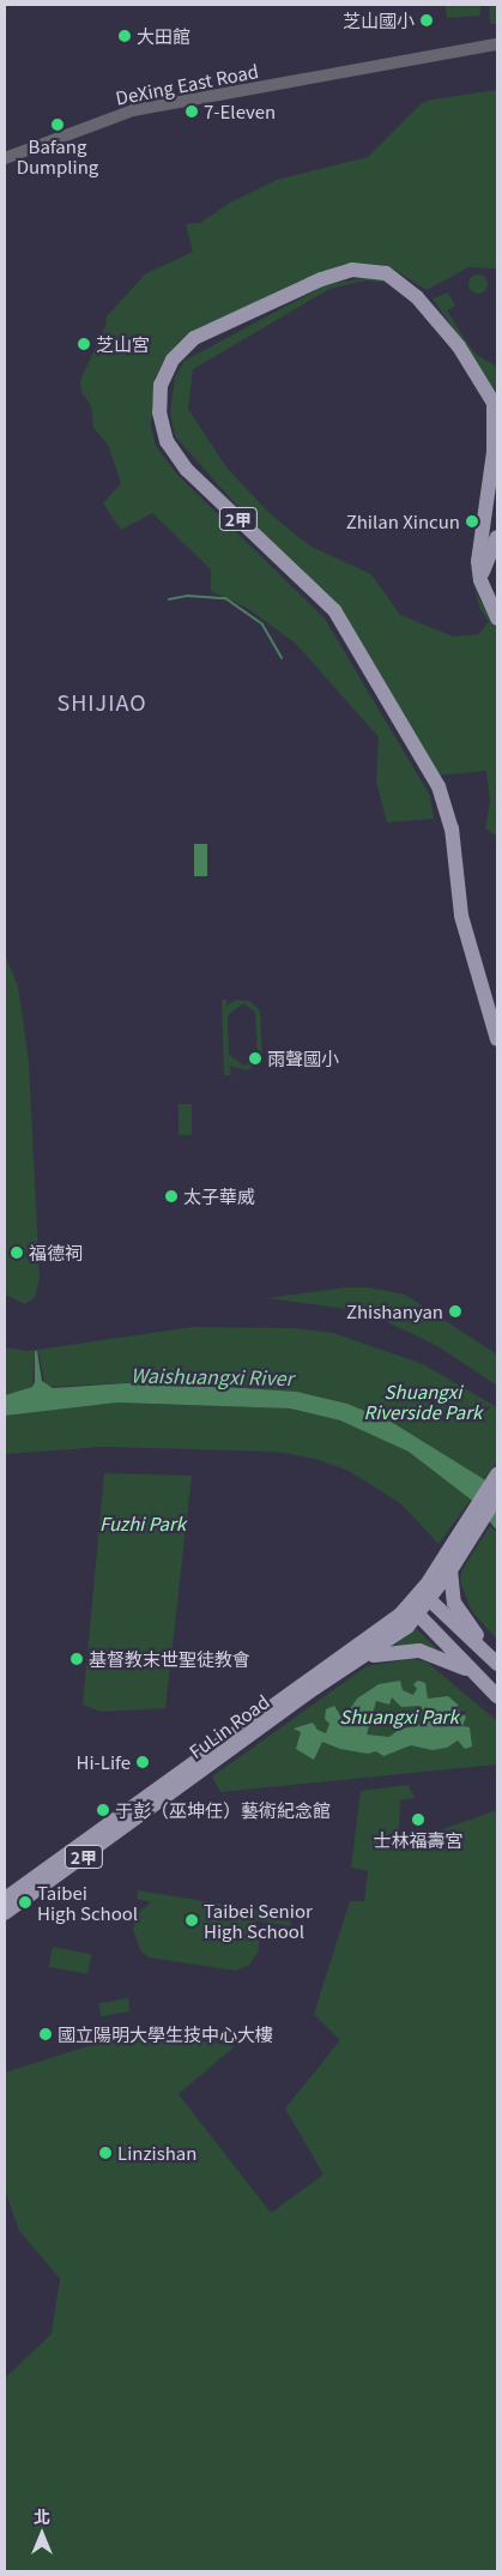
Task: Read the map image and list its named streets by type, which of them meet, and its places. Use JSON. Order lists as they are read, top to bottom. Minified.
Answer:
{"streets":{"main road":["2甲","FuLin Road"],"street":["DeXing East Road"]},"crossings":[["2甲","FuLin Road"]],"districts":["SHIJIAO"],"water":["Waishuangxi River"],"parks":["Shuangxi Riverside Park","Fuzhi Park","Shuangxi Park"],"places":["芝山國小","大田館","7-Eleven","Bafang Dumpling","芝山宮","Zhilan Xincun","雨聲國小","太子華威","福德祠","Zhishanyan","基督教末世聖徒教會","Hi-Life","于彭（巫坤任）藝術紀念館","士林福壽宮","Taibei High School","Taibei Senior High School","國立陽明大學生技中心大樓","Linzishan"],"north":"top"}
